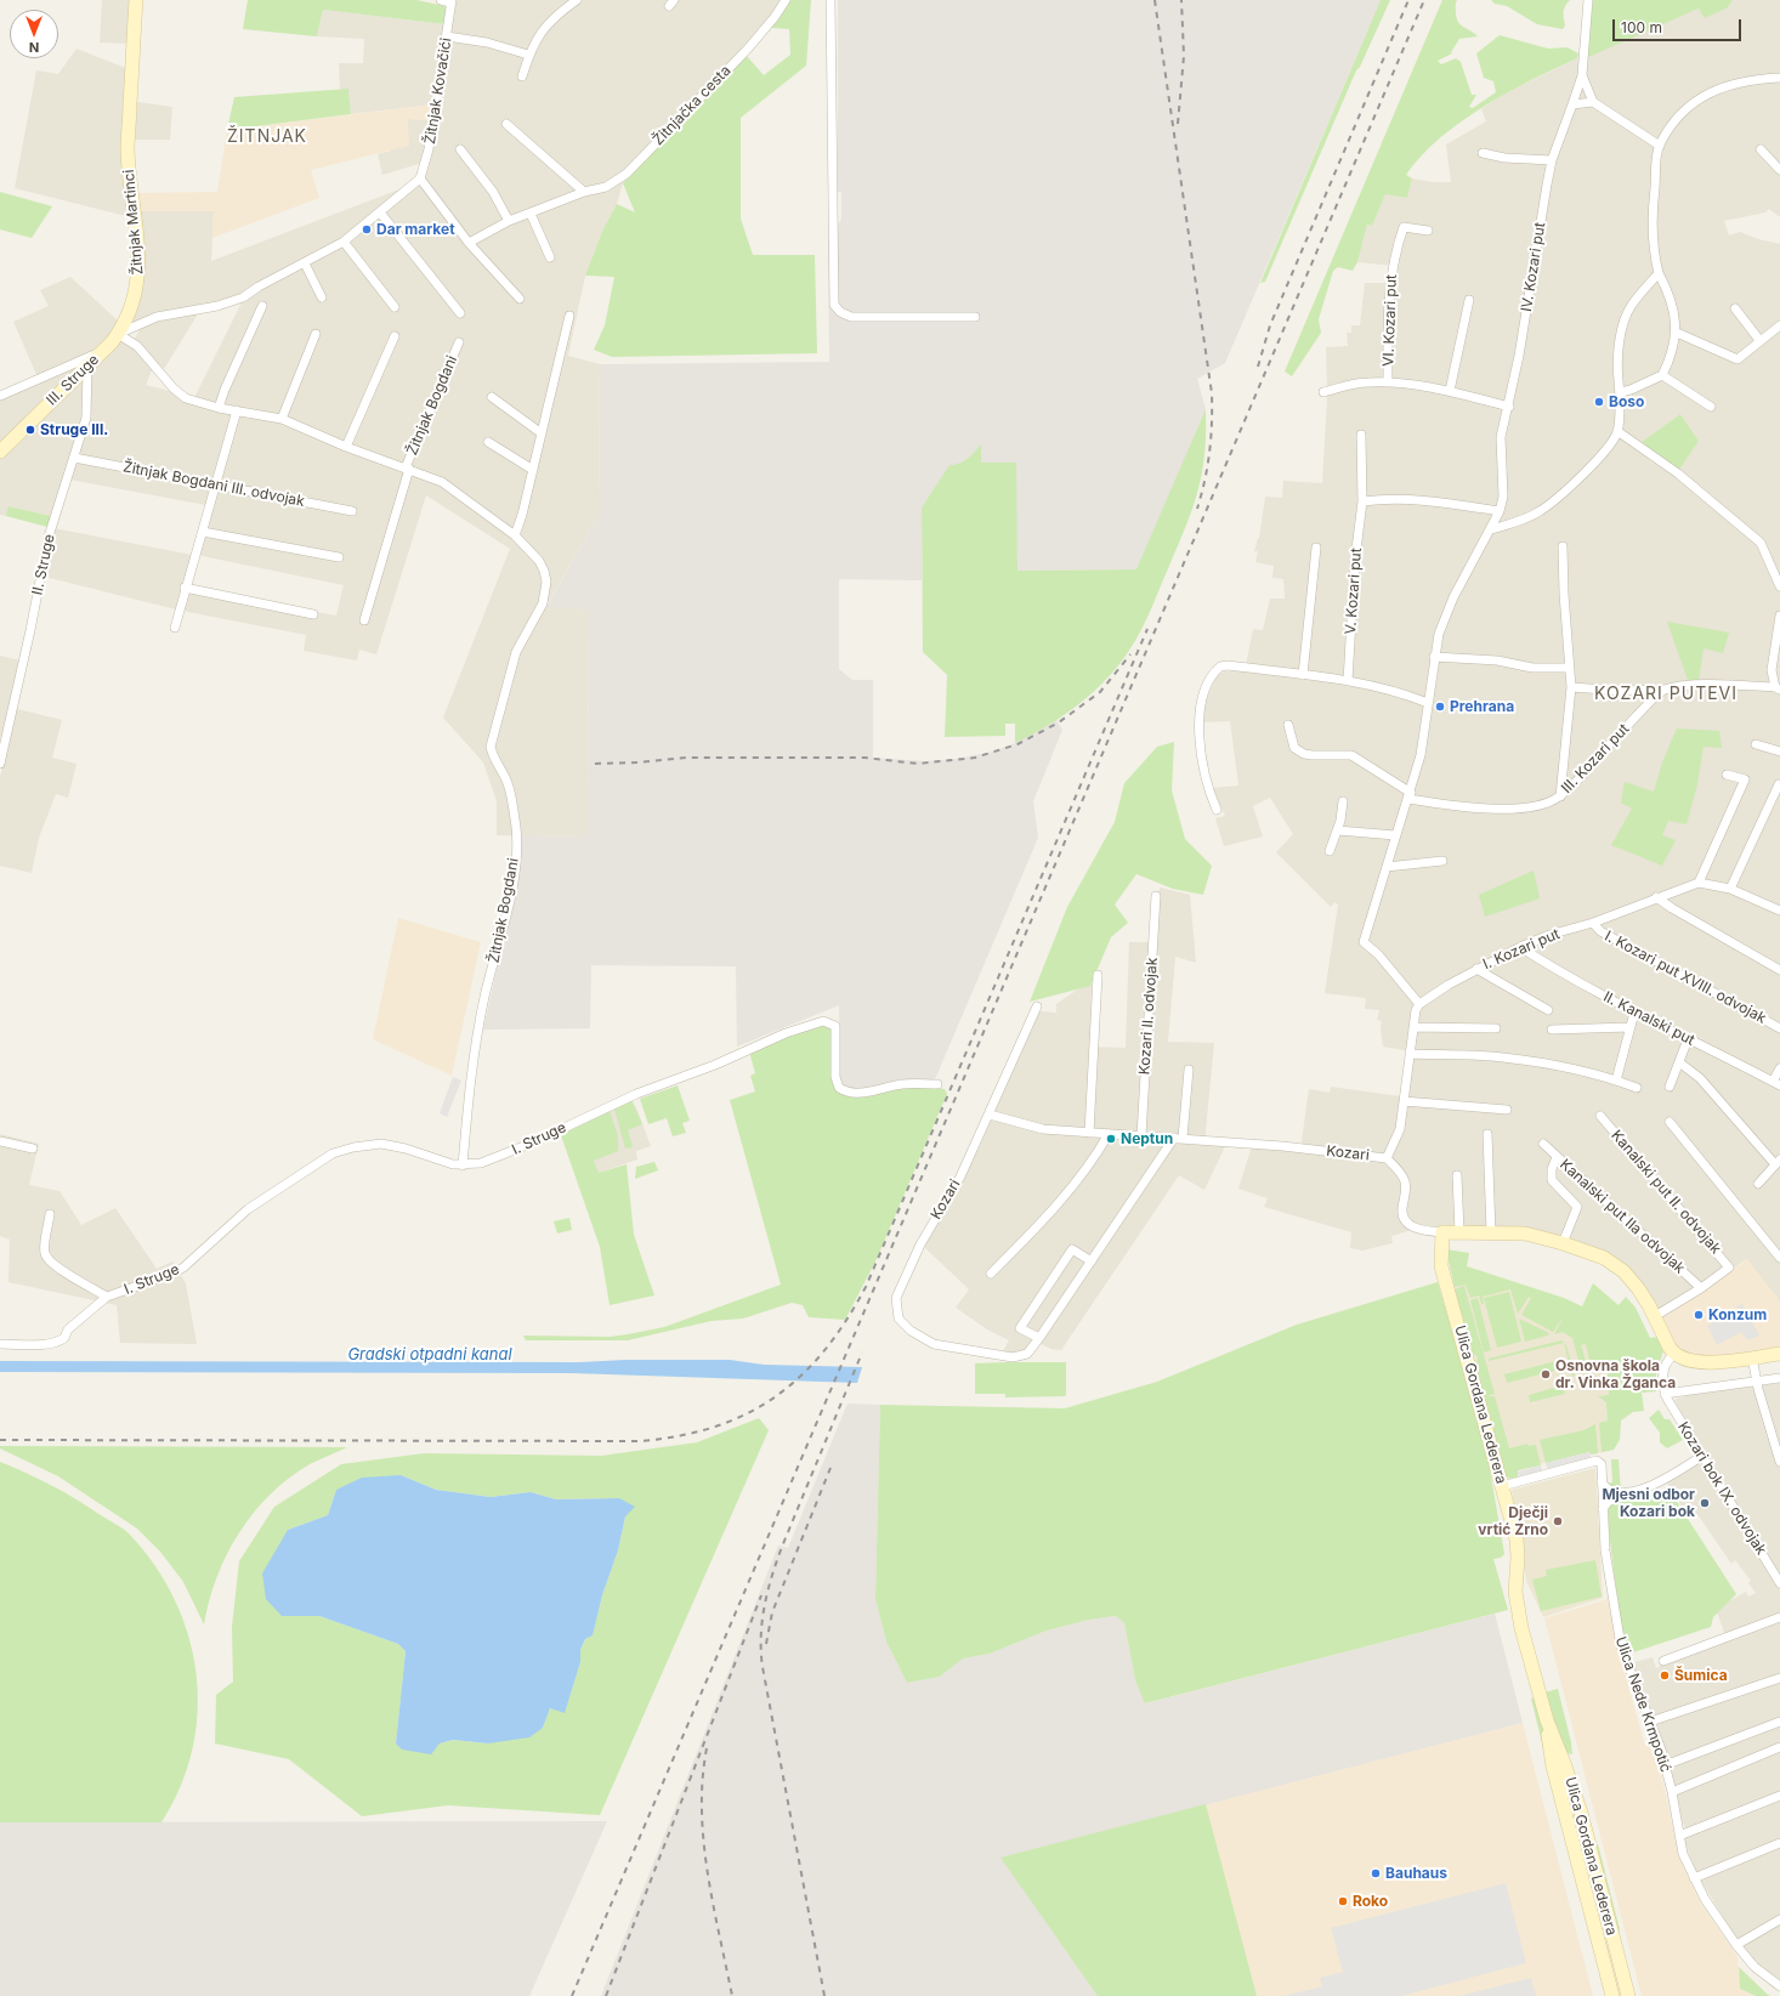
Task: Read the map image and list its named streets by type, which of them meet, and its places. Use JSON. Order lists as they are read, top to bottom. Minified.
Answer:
{"streets":{"street":["Žitnjak Kovačići","Žitnjačka cesta","Žitnjak Martinci","IV. Kozari put","VI. Kozari put","III. Struge","Žitnjak Bogdani","Žitnjak Bogdani III. odvojak","II. Struge","V. Kozari put","III. Kozari put","I. Kozari put","I. Kozari put XVIII. odvojak","Kozari II. odvojak","II. Kanalski put","I. Struge","Kozari","Kanalski put II. odvojak","Kanalski put IIa odvojak","Ulica Gordana Lederera","Kozari bok IX. odvojak","Ulica Nede Krmpotić"]},"crossings":[["Žitnjak Martinci","III. Struge"],["Žitnjak Martinci","Žitnjak Bogdani"],["IV. Kozari put","VI. Kozari put"],["IV. Kozari put","III. Kozari put"],["III. Struge","II. Struge"],["Žitnjak Bogdani","I. Struge"],["Žitnjak Bogdani III. odvojak","II. Struge"],["I. Kozari put","I. Kozari put XVIII. odvojak"],["I. Kozari put","II. Kanalski put"],["Kozari II. odvojak","Kozari"],["Kozari","Ulica Gordana Lederera"],["Kanalski put II. odvojak","Kanalski put IIa odvojak"],["Ulica Gordana Lederera","Ulica Nede Krmpotić"]],"districts":["ŽITNJAK","KOZARI PUTEVI"],"water":["Gradski otpadni kanal"],"places":["Dar market","Boso","Struge III.","Prehrana","Neptun","Konzum","Osnovna škola dr. Vinka Žganca","Mjesni odbor Kozari bok","Dječji vrtić Zrno","Šumica","Bauhaus","Roko"],"scale_bar":"100 m","north":"bottom"}
